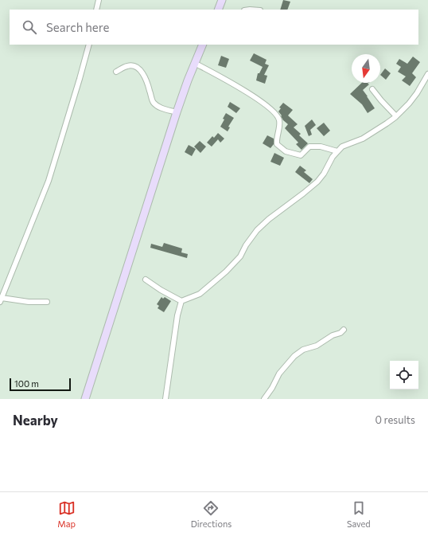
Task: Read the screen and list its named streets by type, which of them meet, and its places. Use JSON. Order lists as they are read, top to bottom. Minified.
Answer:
{"scale_bar":"100 m","north":"bottom","page":{"search":"Search here","scale":"100 m","heading":["Nearby","0 results"],"nav":["Map","Directions","Saved"]}}
